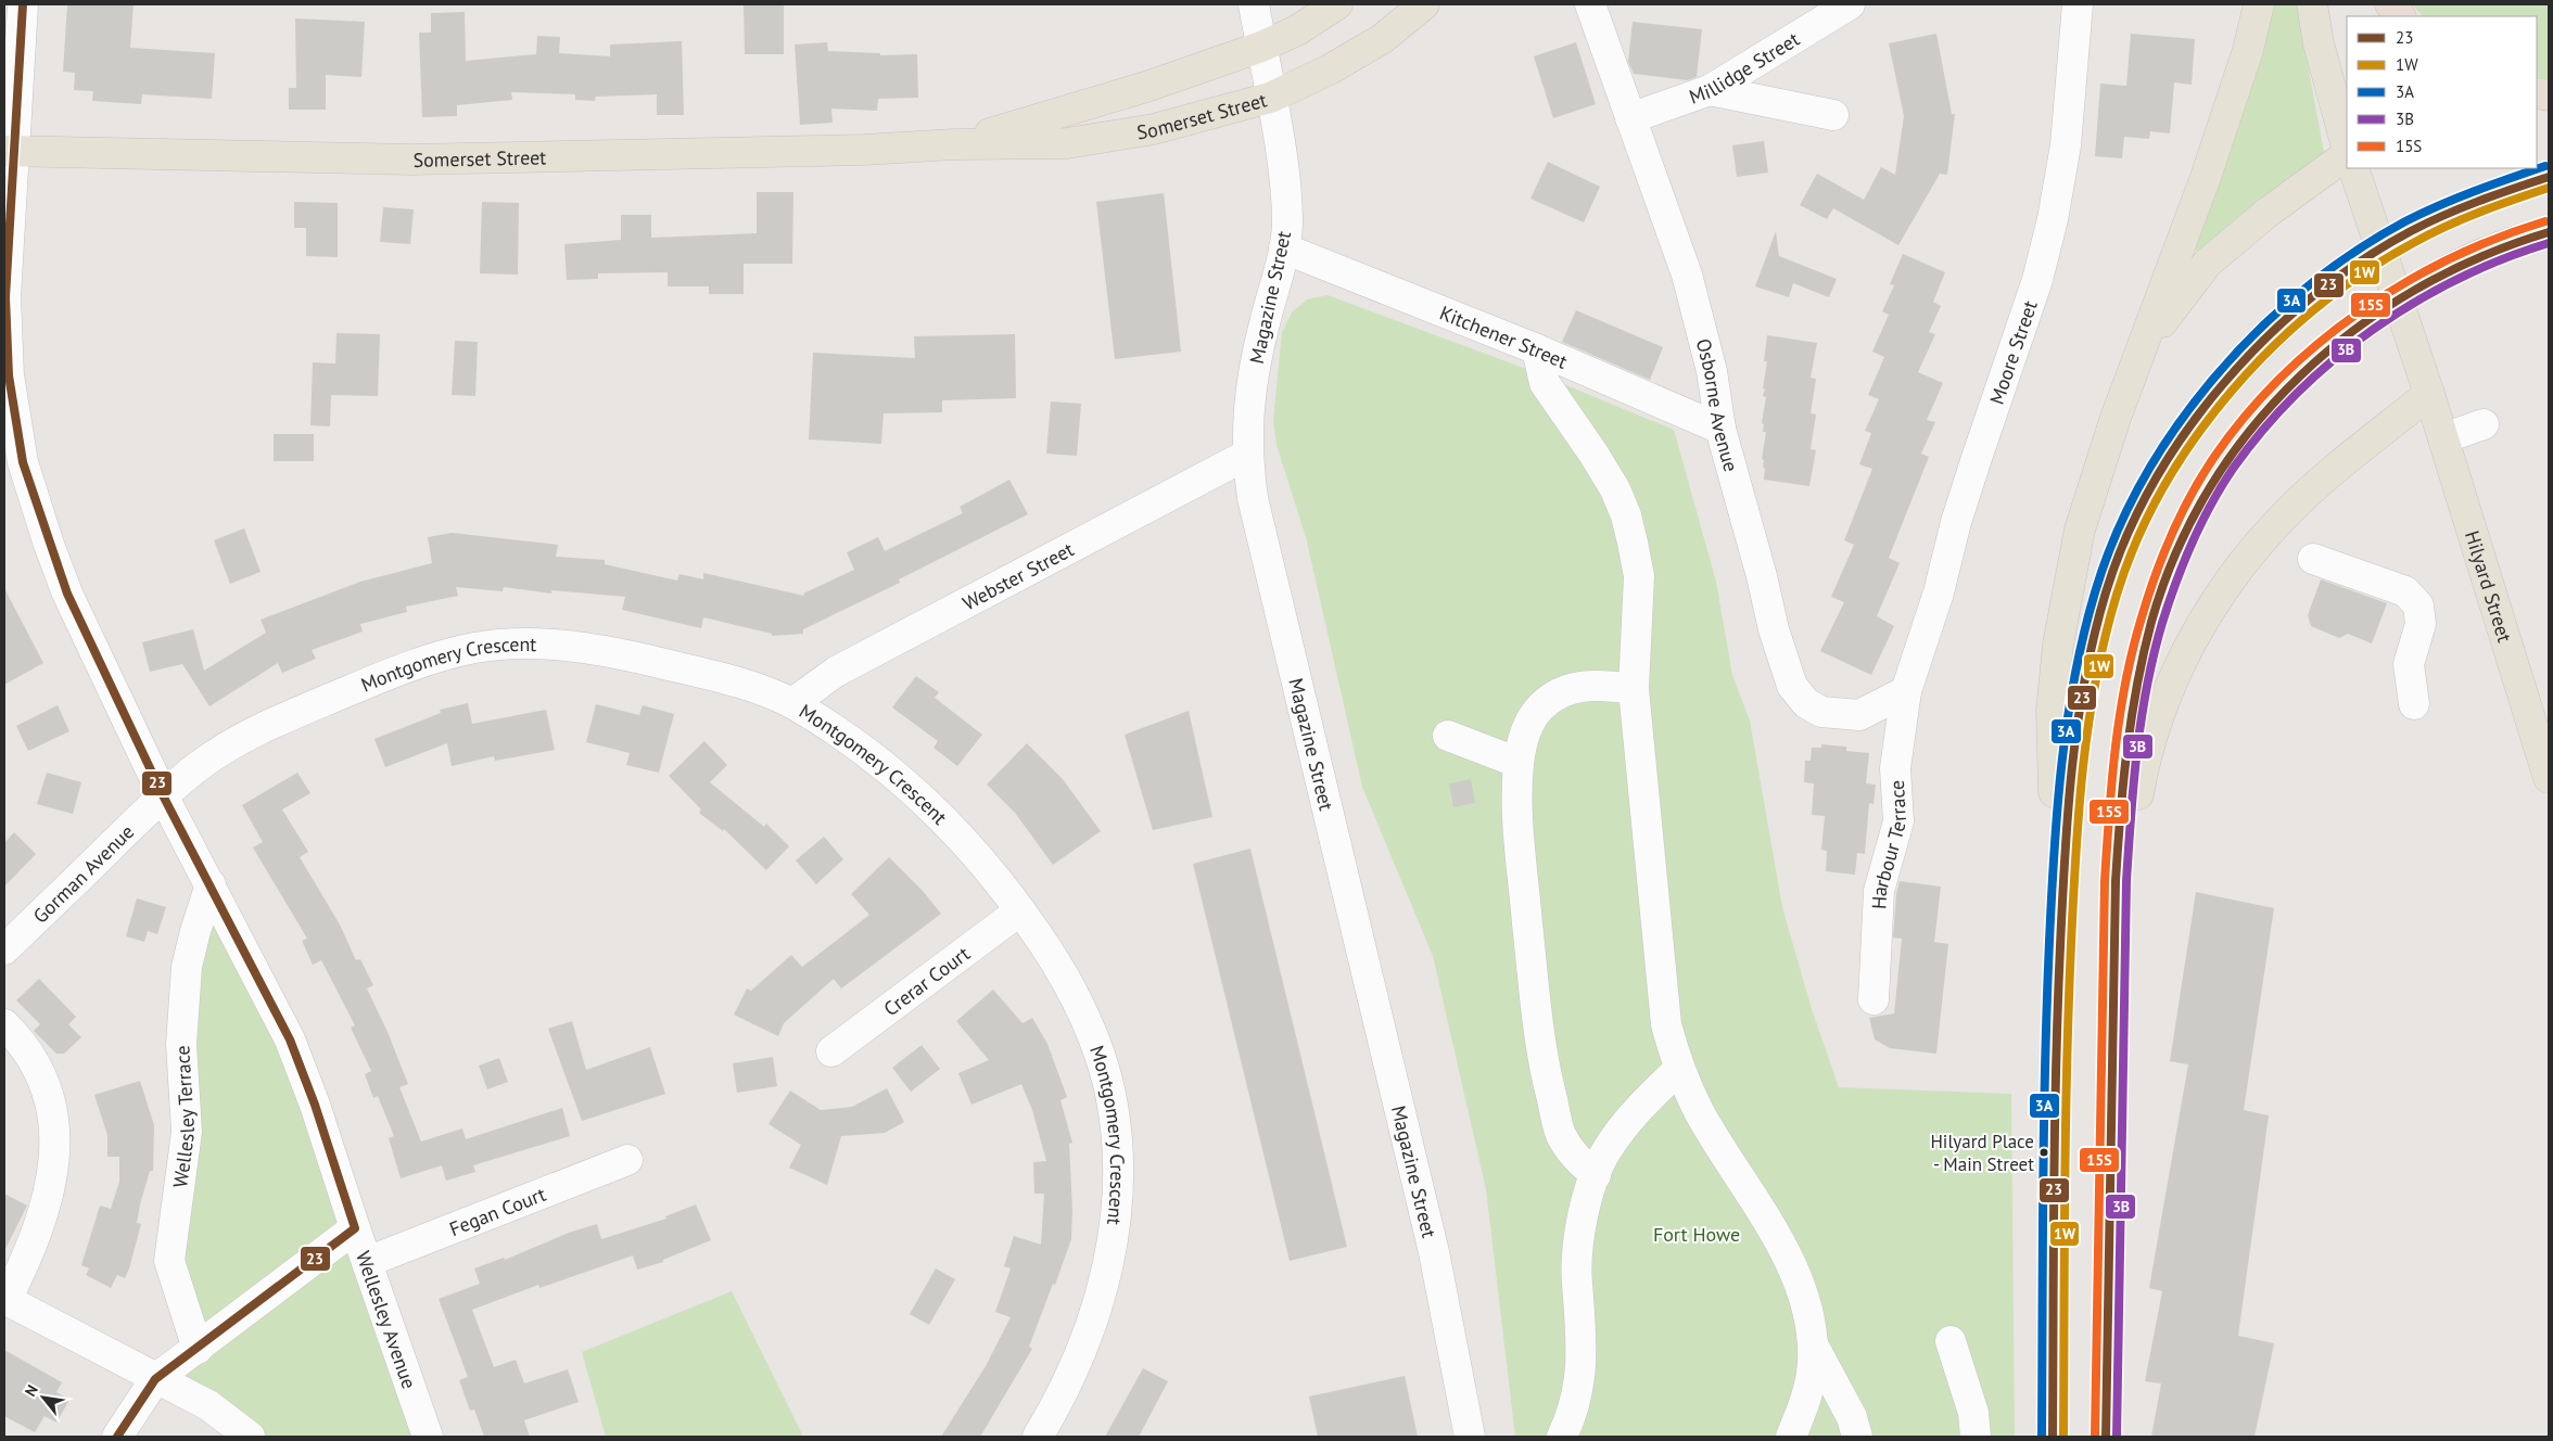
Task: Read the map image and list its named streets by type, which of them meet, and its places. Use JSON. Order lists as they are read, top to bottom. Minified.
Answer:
{"streets":{"main road":["Somerset Street","Hilyard Street"],"street":["Millidge Street","Magazine Street","Kitchener Street","Moore Street","Osborne Avenue","Webster Street","Montgomery Crescent","Harbour Terrace","Gorman Avenue","Crerar Court","Wellesley Terrace","Fegan Court","Wellesley Avenue"]},"crossings":[["Millidge Street","Osborne Avenue"],["Somerset Street","Magazine Street"],["Somerset Street","Wellesley Avenue"],["Magazine Street","Kitchener Street"],["Magazine Street","Webster Street"],["Kitchener Street","Osborne Avenue"],["Moore Street","Osborne Avenue"],["Moore Street","Harbour Terrace"],["Osborne Avenue","Harbour Terrace"],["Webster Street","Montgomery Crescent"],["Montgomery Crescent","Gorman Avenue"],["Montgomery Crescent","Crerar Court"],["Montgomery Crescent","Wellesley Avenue"],["Gorman Avenue","Wellesley Avenue"],["Wellesley Terrace","Wellesley Avenue"],["Fegan Court","Wellesley Avenue"]],"parks":["Fort Howe"],"places":["Hilyard Place - Main Street"],"lines":["transit line 23","transit line 3A","transit line 1W","transit line 15S","transit line 3B"],"legend":["23","1W","3A","3B","15S"],"north":"top left"}
